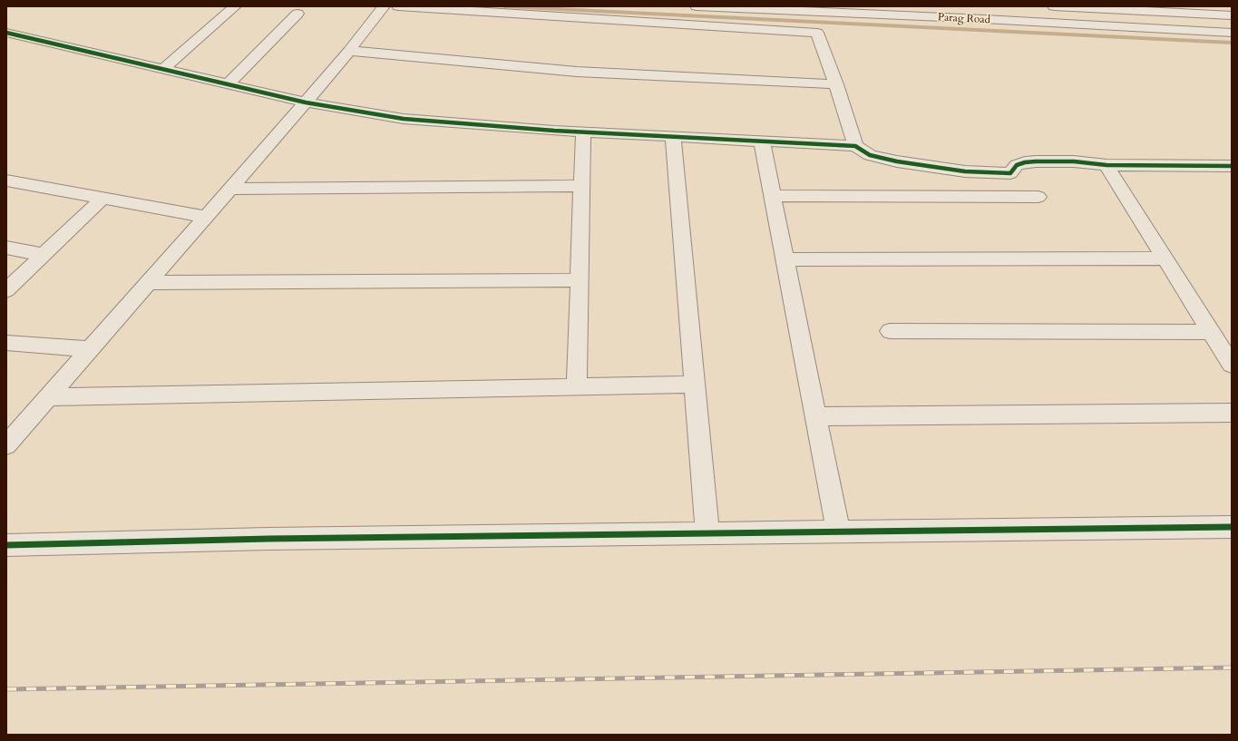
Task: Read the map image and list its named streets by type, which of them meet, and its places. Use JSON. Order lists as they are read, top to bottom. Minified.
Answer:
{"streets":{"street":["Parag Road"]}}
